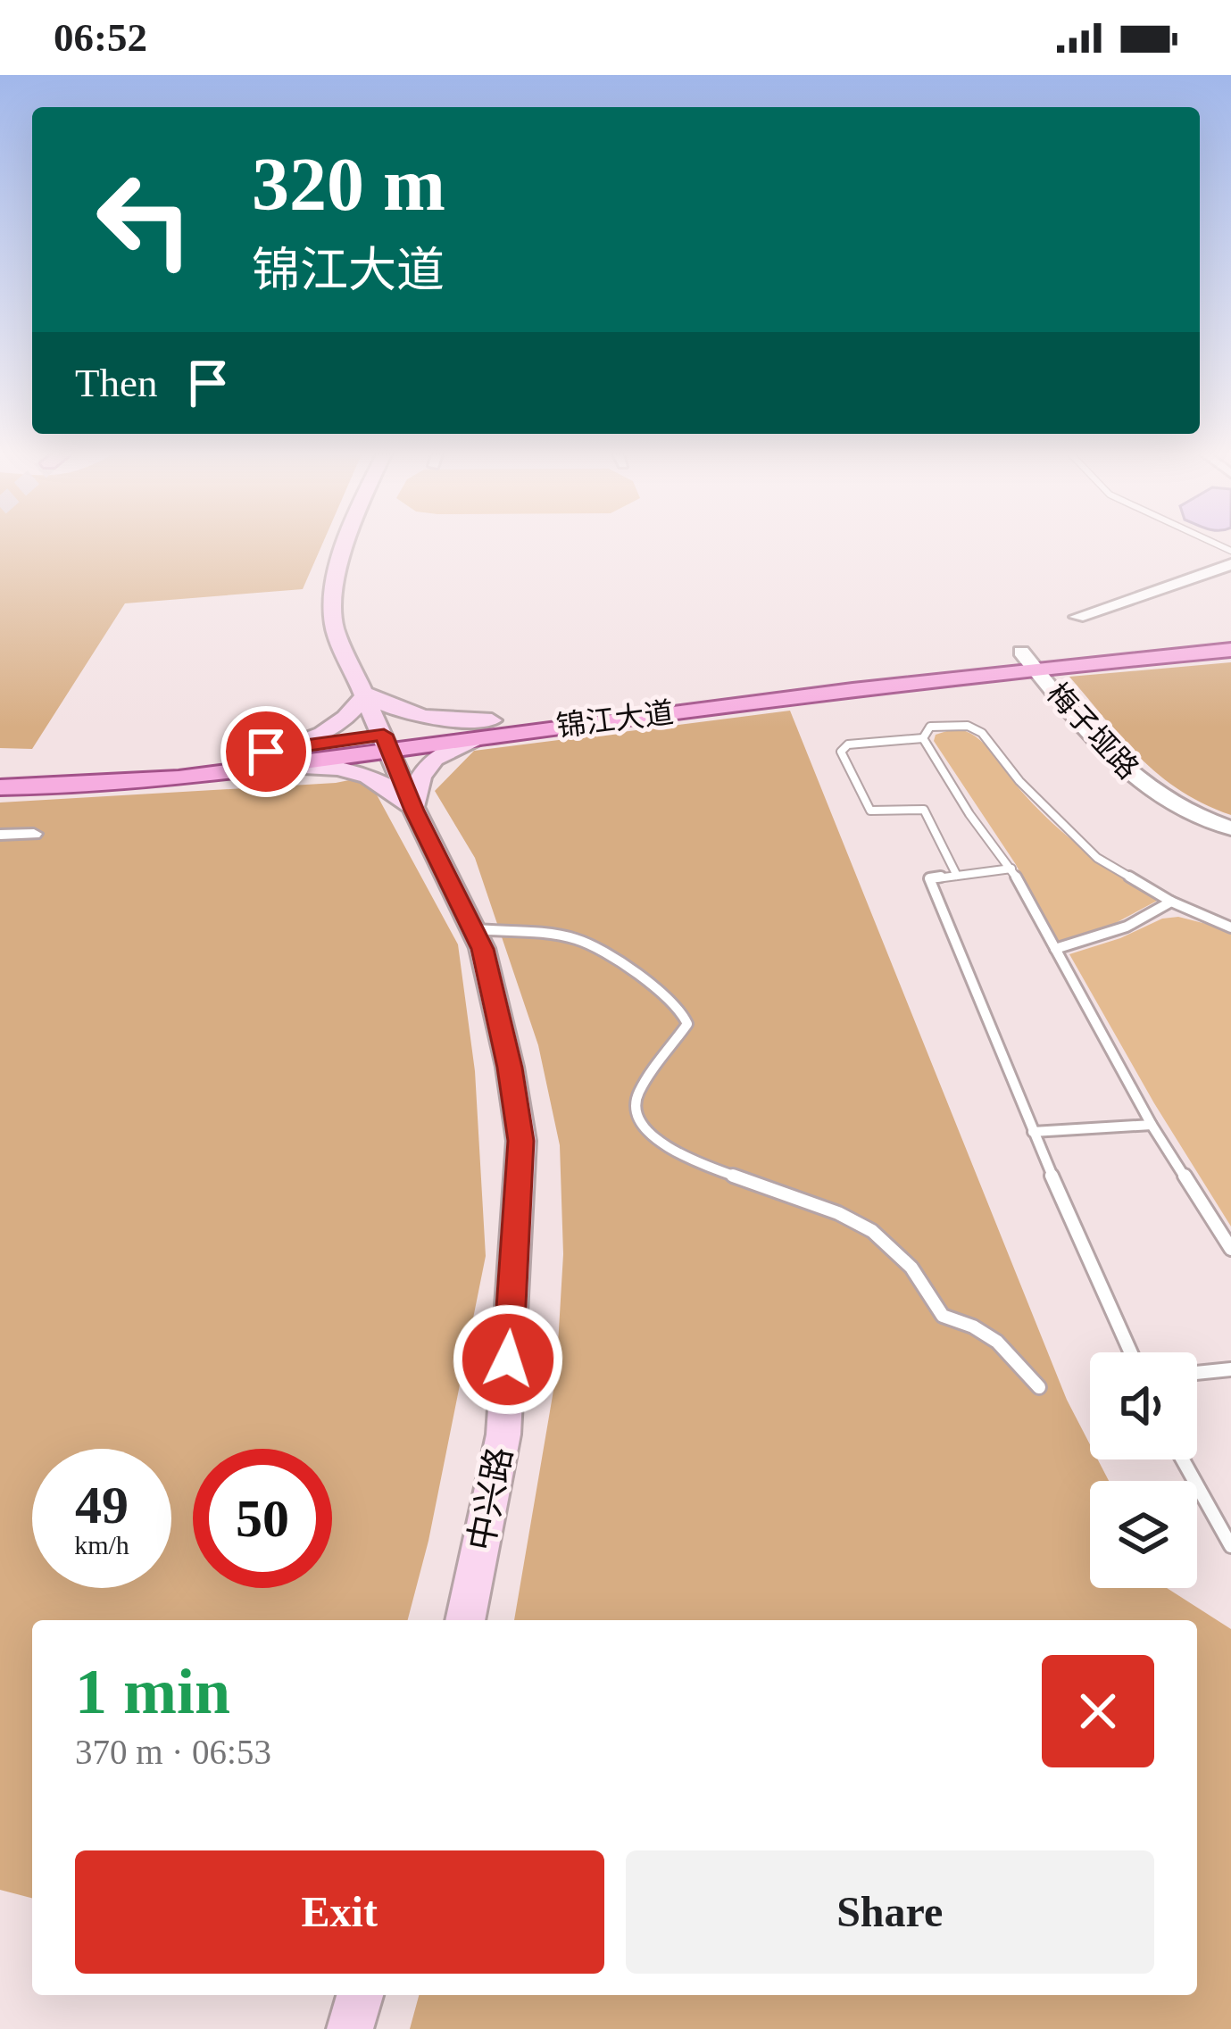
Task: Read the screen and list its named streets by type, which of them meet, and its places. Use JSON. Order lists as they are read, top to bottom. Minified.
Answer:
{"streets":{"main road":["锦江大道","中兴路"],"street":["梅子垭路"]},"crossings":[["锦江大道","梅子垭路"],["锦江大道","中兴路"]],"page":{"status":"06:52","turn":["320 m","锦江大道"],"then":"Then","speed":"49 km/h","limit":"50","heading":["1 min","370 m · 06:53"],"buttons":["Exit","Share"]}}
